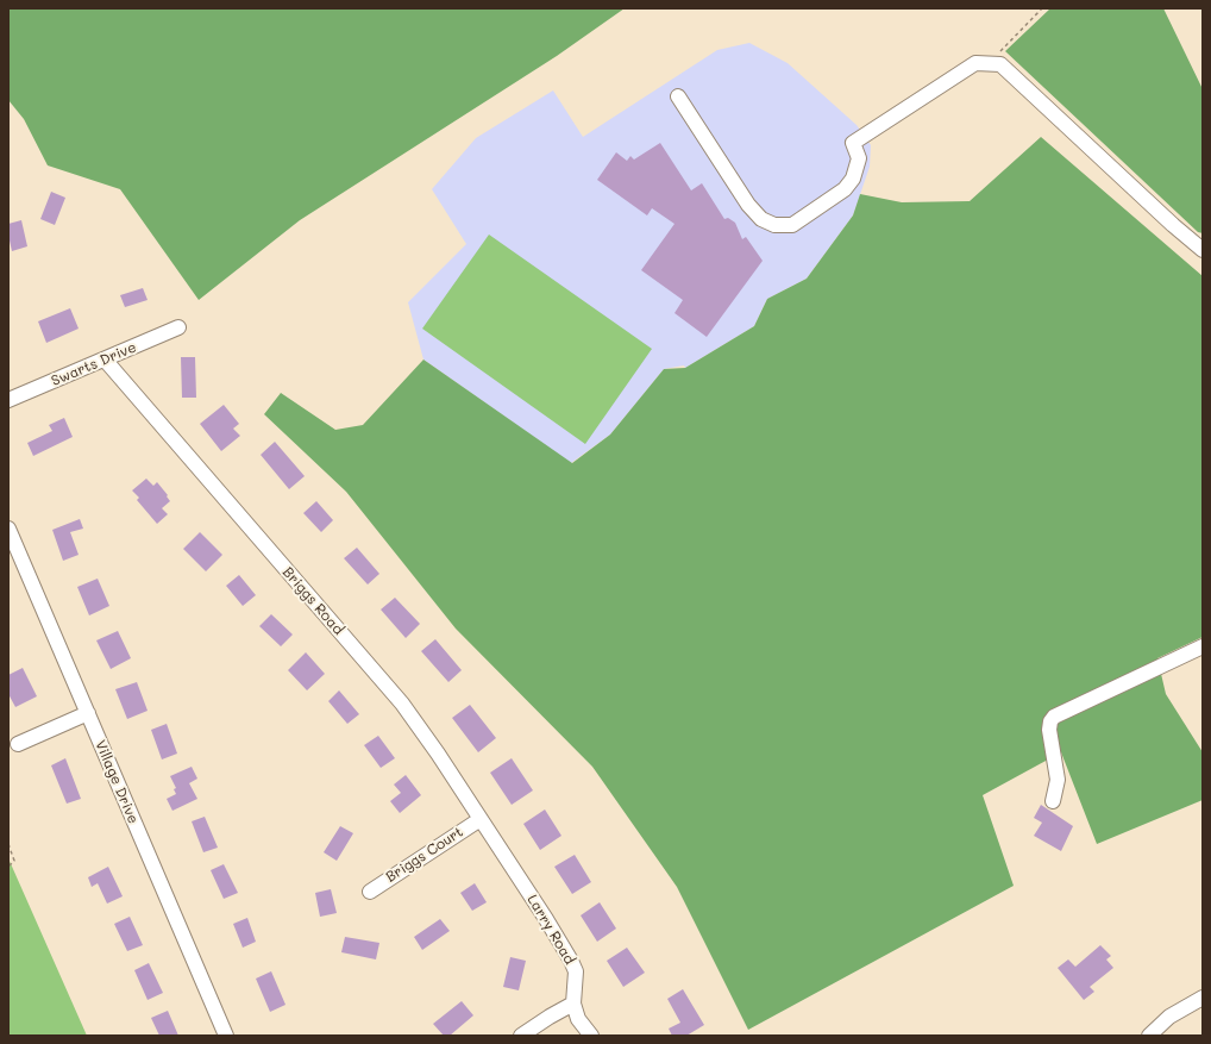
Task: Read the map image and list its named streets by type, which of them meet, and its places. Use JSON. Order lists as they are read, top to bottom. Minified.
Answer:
{"streets":{"street":["Swarts Drive","Briggs Road","Village Drive","Briggs Court","Larry Road"]},"crossings":[["Swarts Drive","Briggs Road"],["Briggs Road","Briggs Court"],["Briggs Road","Larry Road"]]}
